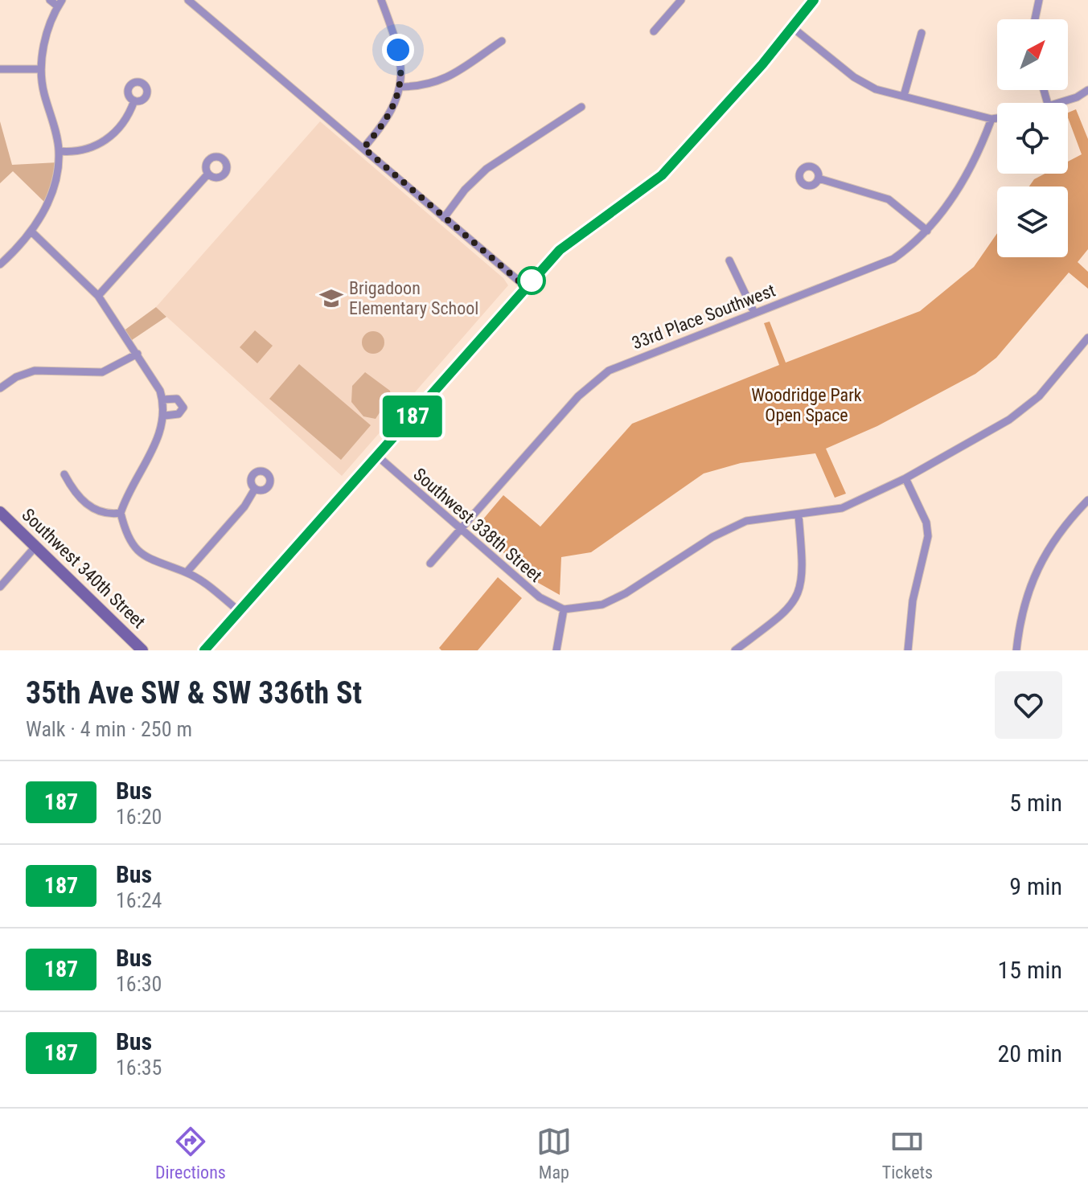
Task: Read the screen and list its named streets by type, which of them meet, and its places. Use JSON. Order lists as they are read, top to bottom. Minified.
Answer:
{"streets":{"main road":["Southwest 340th Street"],"street":["33rd Place Southwest","Southwest 338th Street"]},"crossings":[["33rd Place Southwest","Southwest 338th Street"]],"parks":["Woodridge Park Open Space"],"places":{"school or university":["Brigadoon Elementary School"]},"lines":["bus line 187"],"north":"top right","page":{"on_map":"187","heading":["35th Ave SW & SW 336th St","Walk · 4 min · 250 m"],"list":[{"mark":"187","name":"Bus","note":"16:20","value":"5 min"},{"mark":"187","name":"Bus","note":"16:24","value":"9 min"},{"mark":"187","name":"Bus","note":"16:30","value":"15 min"},{"mark":"187","name":"Bus","note":"16:35","value":"20 min"}],"tabs":["Directions","Map","Tickets"]}}
